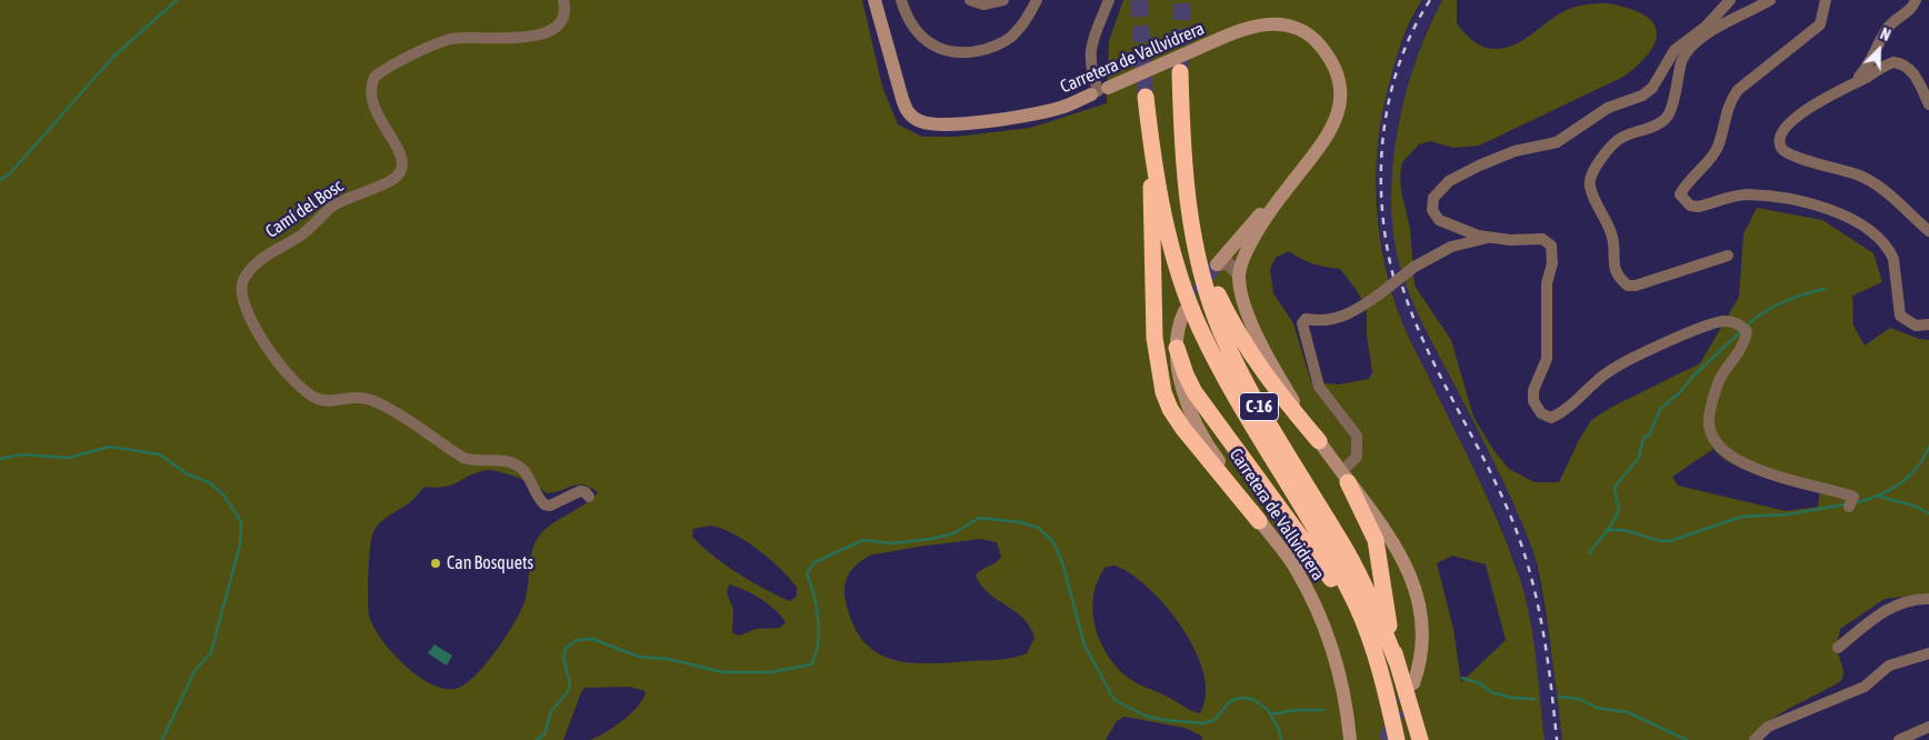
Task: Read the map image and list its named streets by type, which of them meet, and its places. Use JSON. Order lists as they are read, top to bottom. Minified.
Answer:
{"streets":{"highway":["C-16"],"main road":["Carretera de Vallvidrera"],"street":["Camí del Bosc"]},"places":["Can Bosquets"],"north":"top right"}
